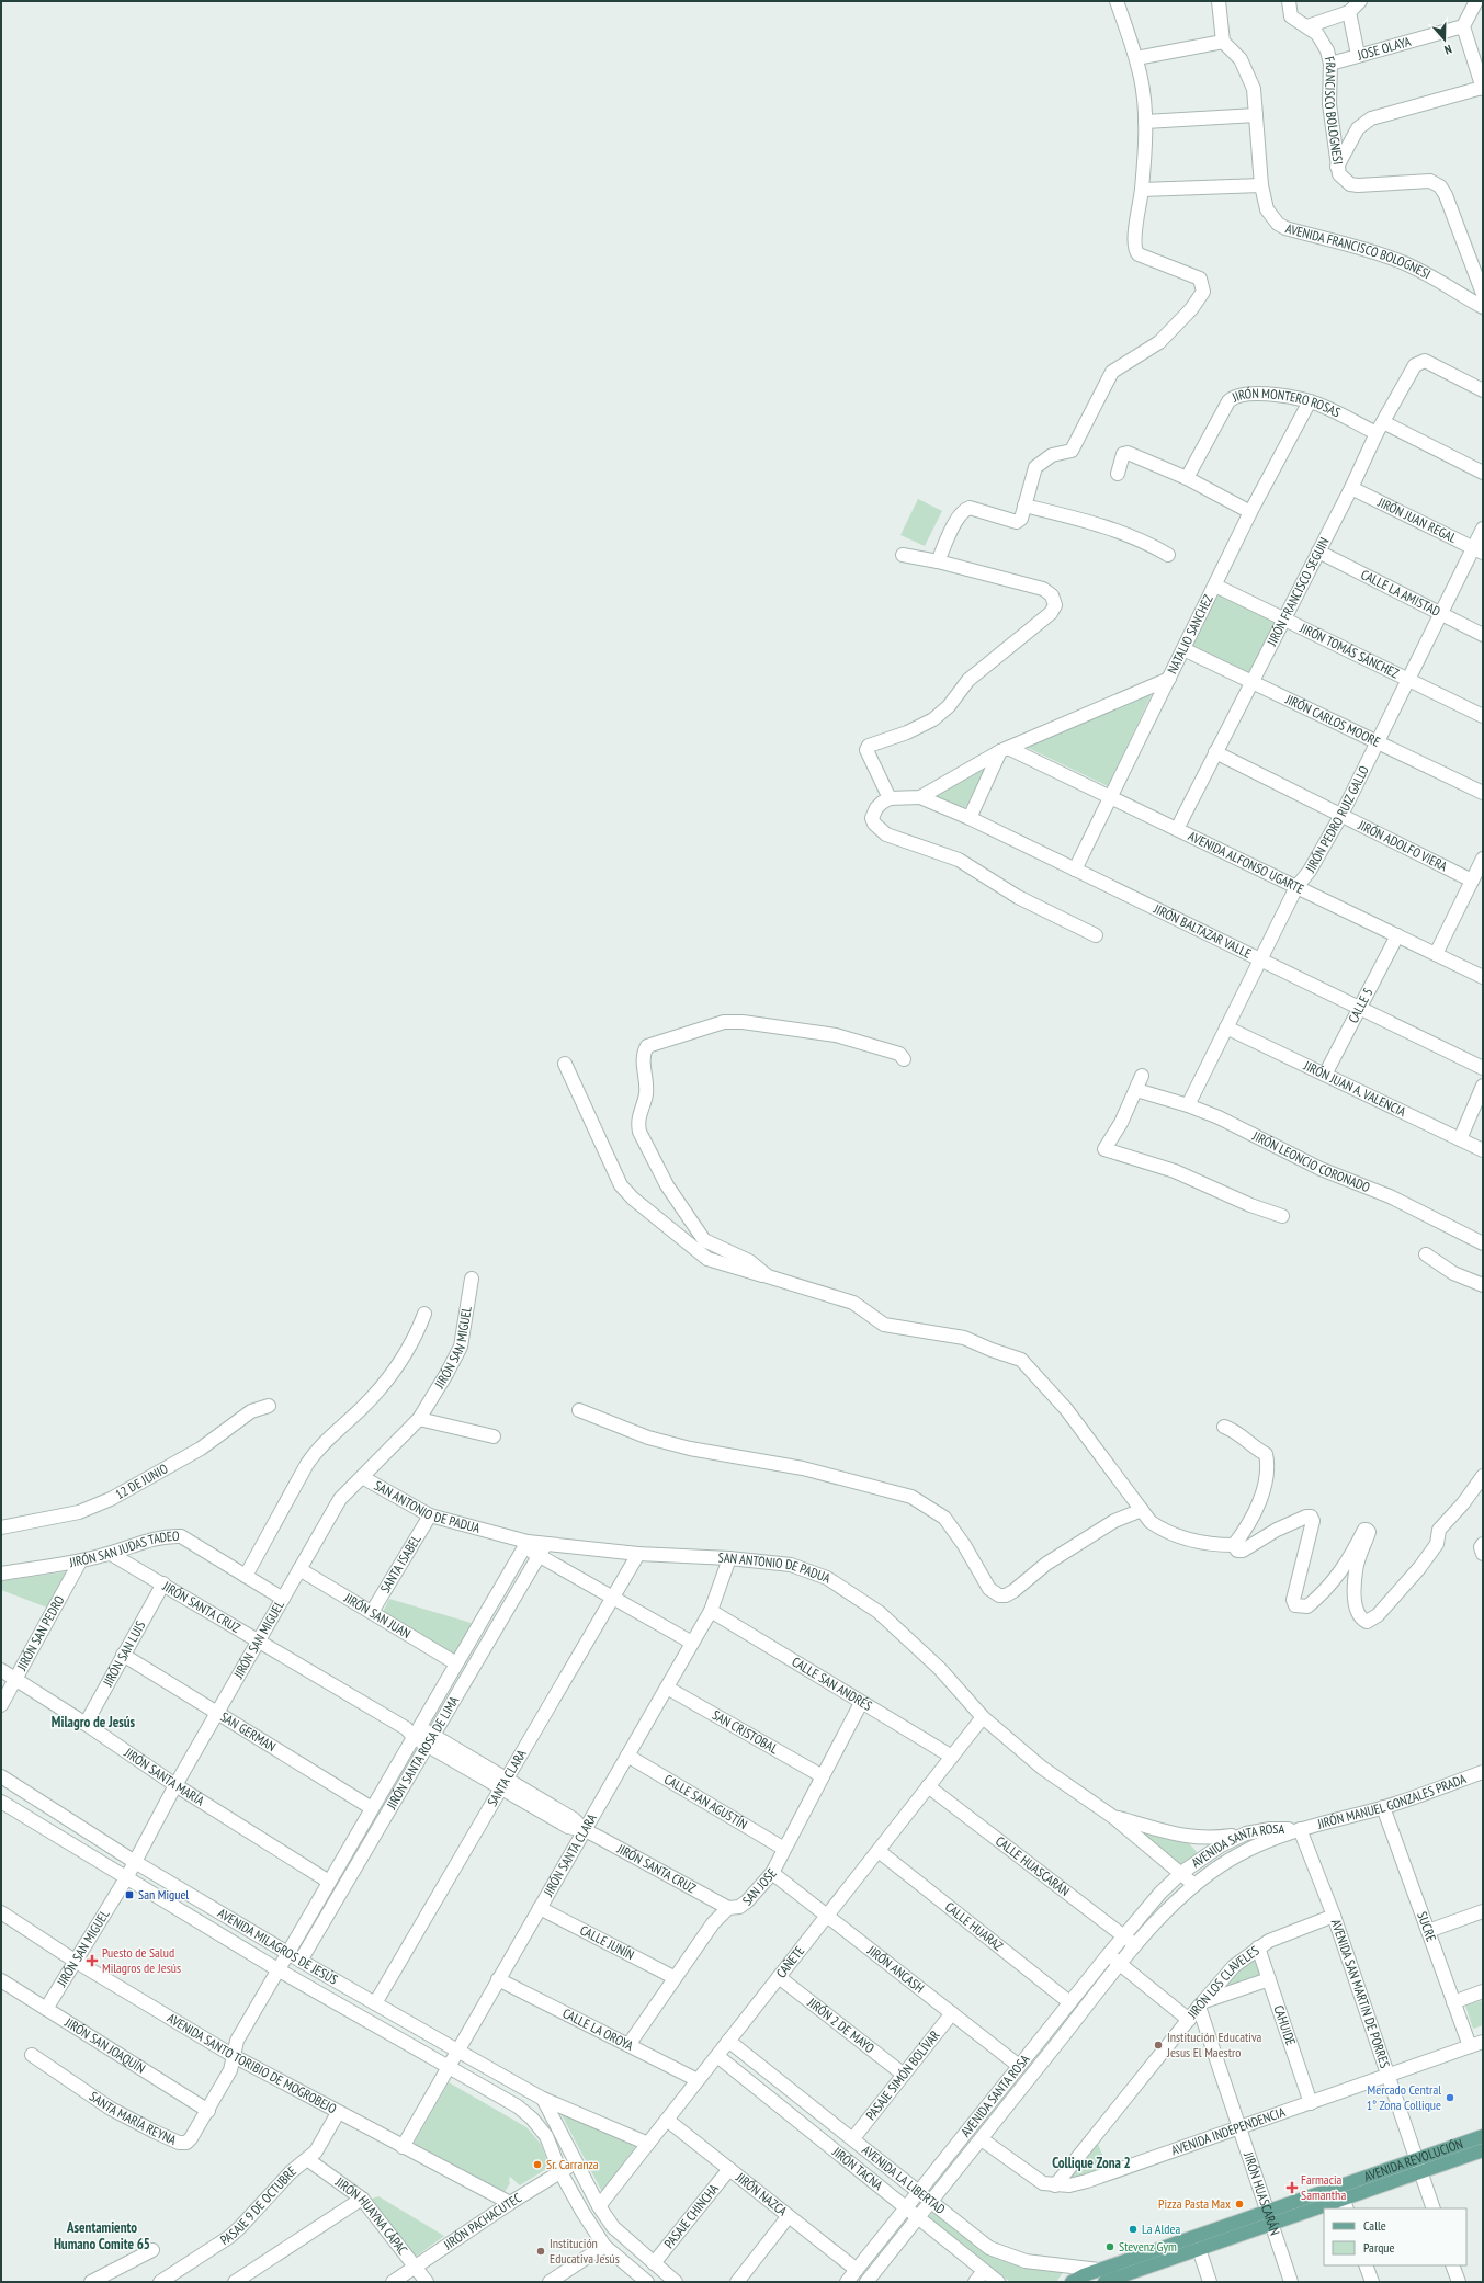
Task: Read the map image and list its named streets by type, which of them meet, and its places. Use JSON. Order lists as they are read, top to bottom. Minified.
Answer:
{"streets":{"main road":["AVENIDA REVOLUCIÓN"],"street":["JOSE OLAYA","FRANCISCO BOLOGNESI","AVENIDA FRANCISCO BOLOGNESI","JIRÓN MONTERO ROSAS","JIRÓN JUAN REGAL","JIRÓN FRANCISCO SEGUIN","CALLE LA AMISTAD","NATALIO SANCHEZ","JIRÓN TOMÁS SÁNCHEZ","JIRÓN CARLOS MOORE","JIRÓN PEDRO RUIZ GALLO","JIRÓN ADOLFO VIERA","AVENIDA ALFONSO UGARTE","JIRÓN BALTAZAR VALLE","CALLE 5","JIRÓN JUAN A. VALENCIA","JIRÓN LEONCIO CORONADO","JIRÓN SAN MIGUEL","12 DE JUNIO","SAN ANTONIO DE PADUA","JIRÓN SAN JUDAS TADEO","SANTA ISABEL","JIRÓN SANTA CRUZ","JIRÓN SAN JUAN","JIRÓN SAN PEDRO","JIRÓN SAN LUIS","CALLE SAN ANDRÉS","SAN GERMAN","SAN CRISTOBAL","JIRÓN SANTA ROSA DE LIMA","JIRÓN SANTA MARÍA","SANTA CLARA","JIRÓN MANUEL GONZALES PRADA","CALLE SAN AGUSTÍN","AVENIDA SANTA ROSA","JIRÓN SANTA CLARA","CALLE HUASCARÁN","SAN JOSE","CALLE HUARAZ","SUCRE","CALLE JUNÍN","AVENIDA MILAGROS DE JESÚS","CAÑETE","JIRÓN ANCASH","JIRÓN LOS CLAVELES","AVENIDA SAN MARTIN DE PORRES","JIRÓN 2 DE MAYO","CAHUIDE","CALLE LA OROYA","JIRÓN SAN JOAQUÍN","AVENIDA SANTO TORIBIO DE MOGROBEJO","PASAJE SIMÓN BOLÍVAR","SANTA MARÍA REYNA","AVENIDA INDEPENDENCIA","JIRÓN TACNA","AVENIDA LA LIBERTAD","JIRÓN NAZCA","JIRÓN HUASCARÁN","PASAJE 9 DE OCTUBRE","PASAJE CHINCHA","JIRÓN HUAYNA CÁPAC","JIRÓN PACHACUTEC"]},"crossings":[["JOSE OLAYA","FRANCISCO BOLOGNESI"],["JIRÓN MONTERO ROSAS","JIRÓN FRANCISCO SEGUIN"],["JIRÓN MONTERO ROSAS","NATALIO SANCHEZ"],["JIRÓN JUAN REGAL","JIRÓN FRANCISCO SEGUIN"],["JIRÓN JUAN REGAL","JIRÓN PEDRO RUIZ GALLO"],["JIRÓN FRANCISCO SEGUIN","CALLE LA AMISTAD"],["JIRÓN FRANCISCO SEGUIN","JIRÓN TOMÁS SÁNCHEZ"],["JIRÓN FRANCISCO SEGUIN","JIRÓN CARLOS MOORE"],["JIRÓN FRANCISCO SEGUIN","JIRÓN ADOLFO VIERA"],["JIRÓN FRANCISCO SEGUIN","AVENIDA ALFONSO UGARTE"],["CALLE LA AMISTAD","JIRÓN PEDRO RUIZ GALLO"],["NATALIO SANCHEZ","JIRÓN TOMÁS SÁNCHEZ"],["NATALIO SANCHEZ","JIRÓN CARLOS MOORE"],["NATALIO SANCHEZ","AVENIDA ALFONSO UGARTE"],["NATALIO SANCHEZ","JIRÓN BALTAZAR VALLE"],["JIRÓN TOMÁS SÁNCHEZ","JIRÓN PEDRO RUIZ GALLO"],["JIRÓN CARLOS MOORE","JIRÓN PEDRO RUIZ GALLO"],["JIRÓN PEDRO RUIZ GALLO","JIRÓN ADOLFO VIERA"],["JIRÓN PEDRO RUIZ GALLO","AVENIDA ALFONSO UGARTE"],["JIRÓN PEDRO RUIZ GALLO","JIRÓN BALTAZAR VALLE"],["JIRÓN PEDRO RUIZ GALLO","JIRÓN JUAN A. VALENCIA"],["JIRÓN PEDRO RUIZ GALLO","JIRÓN LEONCIO CORONADO"],["AVENIDA ALFONSO UGARTE","CALLE 5"],["JIRÓN BALTAZAR VALLE","CALLE 5"],["CALLE 5","JIRÓN JUAN A. VALENCIA"],["JIRÓN SAN MIGUEL","SAN ANTONIO DE PADUA"],["JIRÓN SAN MIGUEL","JIRÓN SAN JUDAS TADEO"],["JIRÓN SAN MIGUEL","JIRÓN SANTA CRUZ"],["JIRÓN SAN MIGUEL","JIRÓN SAN JUAN"],["JIRÓN SAN MIGUEL","SAN GERMAN"],["JIRÓN SAN MIGUEL","JIRÓN SANTA MARÍA"],["JIRÓN SAN MIGUEL","AVENIDA MILAGROS DE JESÚS"],["JIRÓN SAN MIGUEL","JIRÓN SAN JOAQUÍN"],["JIRÓN SAN MIGUEL","AVENIDA SANTO TORIBIO DE MOGROBEJO"],["SAN ANTONIO DE PADUA","SANTA ISABEL"],["SAN ANTONIO DE PADUA","JIRÓN SANTA ROSA DE LIMA"],["SAN ANTONIO DE PADUA","SANTA CLARA"],["SAN ANTONIO DE PADUA","AVENIDA SANTA ROSA"],["SAN ANTONIO DE PADUA","JIRÓN SANTA CLARA"],["SAN ANTONIO DE PADUA","CAÑETE"],["JIRÓN SAN JUDAS TADEO","JIRÓN SANTA CRUZ"],["JIRÓN SAN JUDAS TADEO","JIRÓN SAN PEDRO"],["SANTA ISABEL","JIRÓN SAN JUAN"],["JIRÓN SANTA CRUZ","JIRÓN SAN LUIS"],["JIRÓN SANTA CRUZ","JIRÓN SANTA ROSA DE LIMA"],["JIRÓN SANTA CRUZ","SANTA CLARA"],["JIRÓN SANTA CRUZ","JIRÓN SANTA CLARA"],["JIRÓN SANTA CRUZ","SAN JOSE"],["JIRÓN SAN JUAN","JIRÓN SANTA ROSA DE LIMA"],["JIRÓN SAN PEDRO","JIRÓN SANTA MARÍA"],["JIRÓN SAN LUIS","SAN GERMAN"],["JIRÓN SAN LUIS","JIRÓN SANTA MARÍA"],["CALLE SAN ANDRÉS","JIRÓN SANTA CLARA"],["CALLE SAN ANDRÉS","SAN JOSE"],["CALLE SAN ANDRÉS","CAÑETE"],["SAN GERMAN","JIRÓN SANTA ROSA DE LIMA"],["SAN CRISTOBAL","JIRÓN SANTA CLARA"],["SAN CRISTOBAL","SAN JOSE"],["JIRÓN SANTA ROSA DE LIMA","JIRÓN SANTA MARÍA"],["JIRÓN SANTA ROSA DE LIMA","AVENIDA MILAGROS DE JESÚS"],["JIRÓN SANTA ROSA DE LIMA","SANTA MARÍA REYNA"],["SANTA CLARA","AVENIDA MILAGROS DE JESÚS"],["JIRÓN MANUEL GONZALES PRADA","AVENIDA SANTA ROSA"],["JIRÓN MANUEL GONZALES PRADA","SUCRE"],["JIRÓN MANUEL GONZALES PRADA","AVENIDA SAN MARTIN DE PORRES"],["CALLE SAN AGUSTÍN","JIRÓN SANTA CLARA"],["CALLE SAN AGUSTÍN","SAN JOSE"],["AVENIDA SANTA ROSA","CALLE HUASCARÁN"],["AVENIDA SANTA ROSA","CALLE HUARAZ"],["AVENIDA SANTA ROSA","JIRÓN ANCASH"],["AVENIDA SANTA ROSA","AVENIDA SAN MARTIN DE PORRES"],["AVENIDA SANTA ROSA","AVENIDA INDEPENDENCIA"],["AVENIDA SANTA ROSA","JIRÓN TACNA"],["AVENIDA SANTA ROSA","AVENIDA LA LIBERTAD"],["AVENIDA SANTA ROSA","JIRÓN NAZCA"],["JIRÓN SANTA CLARA","CALLE JUNÍN"],["JIRÓN SANTA CLARA","AVENIDA MILAGROS DE JESÚS"],["JIRÓN SANTA CLARA","CALLE LA OROYA"],["JIRÓN SANTA CLARA","AVENIDA SANTO TORIBIO DE MOGROBEJO"],["CALLE HUASCARÁN","CAÑETE"],["SAN JOSE","CALLE JUNÍN"],["SAN JOSE","JIRÓN ANCASH"],["SAN JOSE","CALLE LA OROYA"],["CALLE HUARAZ","CAÑETE"],["SUCRE","AVENIDA INDEPENDENCIA"],["AVENIDA MILAGROS DE JESÚS","CAÑETE"],["AVENIDA MILAGROS DE JESÚS","SANTA MARÍA REYNA"],["AVENIDA MILAGROS DE JESÚS","PASAJE CHINCHA"],["AVENIDA MILAGROS DE JESÚS","JIRÓN PACHACUTEC"],["CAÑETE","JIRÓN ANCASH"],["CAÑETE","JIRÓN 2 DE MAYO"],["CAÑETE","CALLE LA OROYA"],["CAÑETE","JIRÓN TACNA"],["CAÑETE","AVENIDA LA LIBERTAD"],["CAÑETE","JIRÓN NAZCA"],["JIRÓN ANCASH","PASAJE SIMÓN BOLÍVAR"],["JIRÓN LOS CLAVELES","AVENIDA SAN MARTIN DE PORRES"],["JIRÓN LOS CLAVELES","CAHUIDE"],["JIRÓN LOS CLAVELES","AVENIDA INDEPENDENCIA"],["JIRÓN LOS CLAVELES","JIRÓN HUASCARÁN"],["AVENIDA SAN MARTIN DE PORRES","AVENIDA INDEPENDENCIA"],["AVENIDA SAN MARTIN DE PORRES","AVENIDA REVOLUCIÓN"],["JIRÓN 2 DE MAYO","PASAJE SIMÓN BOLÍVAR"],["CAHUIDE","AVENIDA INDEPENDENCIA"],["JIRÓN SAN JOAQUÍN","SANTA MARÍA REYNA"],["AVENIDA SANTO TORIBIO DE MOGROBEJO","SANTA MARÍA REYNA"],["AVENIDA SANTO TORIBIO DE MOGROBEJO","PASAJE 9 DE OCTUBRE"],["AVENIDA SANTO TORIBIO DE MOGROBEJO","JIRÓN PACHACUTEC"],["PASAJE SIMÓN BOLÍVAR","AVENIDA LA LIBERTAD"],["AVENIDA INDEPENDENCIA","JIRÓN HUASCARÁN"],["AVENIDA REVOLUCIÓN","AVENIDA LA LIBERTAD"],["AVENIDA REVOLUCIÓN","JIRÓN HUASCARÁN"],["JIRÓN NAZCA","PASAJE CHINCHA"],["PASAJE 9 DE OCTUBRE","JIRÓN HUAYNA CÁPAC"],["JIRÓN HUAYNA CÁPAC","JIRÓN PACHACUTEC"]],"districts":["Milagro de Jesús","Collique Zona 2","Asentamiento Humano Comite 65"],"places":{"transit":["San Miguel"],"health":["Puesto de Salud Milagros de Jesús","Farmacia Samantha"],"other":["Institución Educativa Jesus El Maestro","Mercado Central 1° Zona Collique","Sr. Carranza","Pizza Pasta Max","La Aldea","Stevenz Gym","Institución Educativa Jesús"]},"legend":["Calle","Parque"],"north":"bottom"}
